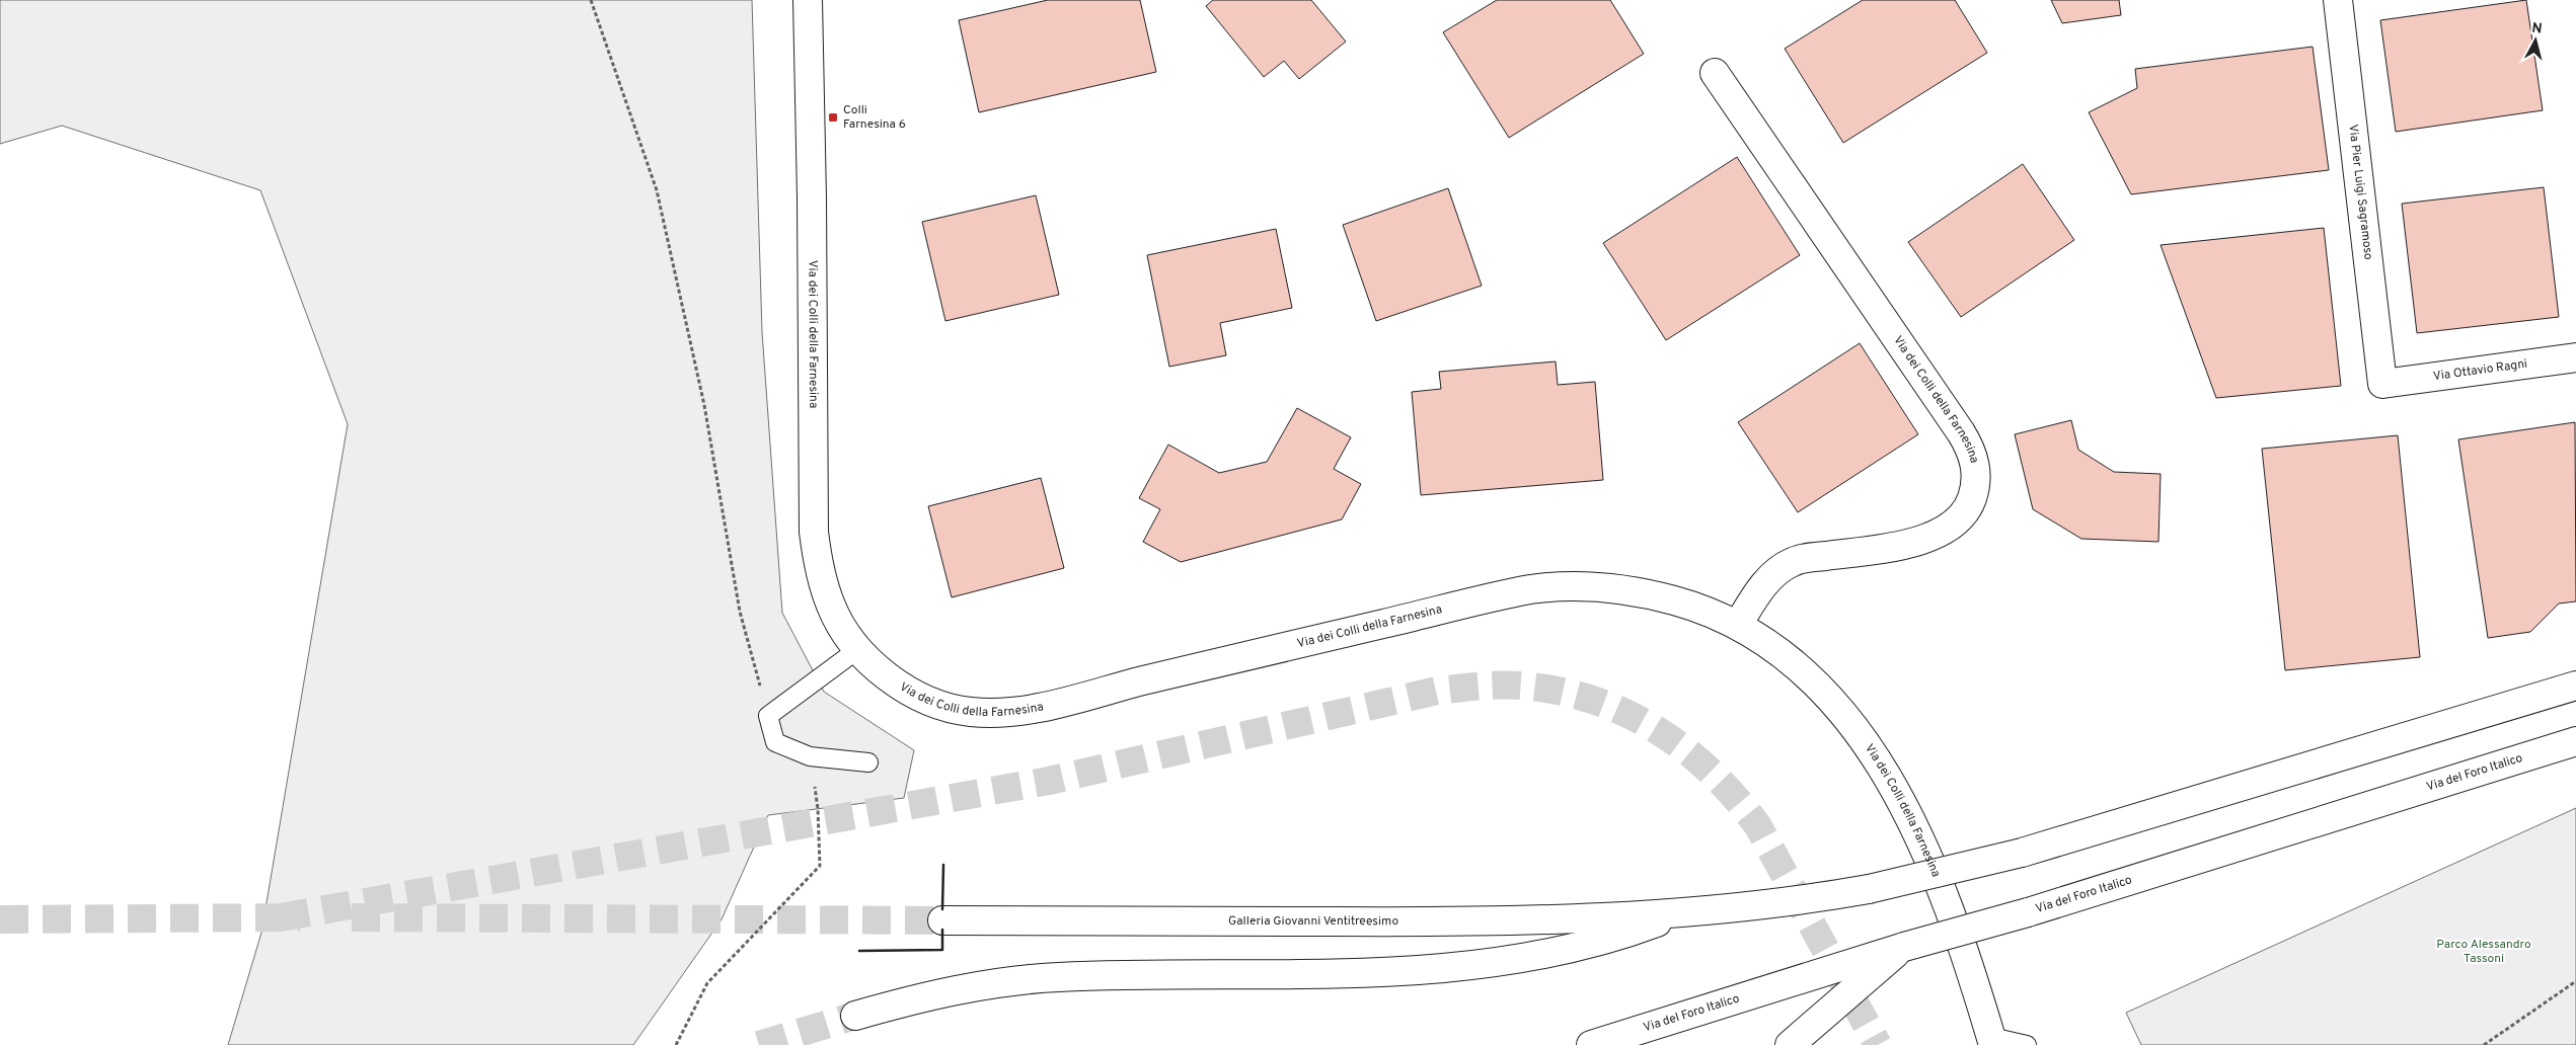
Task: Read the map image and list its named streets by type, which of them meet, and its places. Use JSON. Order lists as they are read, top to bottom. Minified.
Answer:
{"streets":{"main road":["Via Pier Luigi Sagramoso","Via dei Colli della Farnesina","Via Ottavio Ragni","Via del Foro Italico","Galleria Giovanni Ventitreesimo"]},"crossings":[["Via Pier Luigi Sagramoso","Via Ottavio Ragni"]],"parks":["Parco Alessandro Tassoni"],"places":{"transit":["Colli Farnesina 6"]},"north":"top"}
